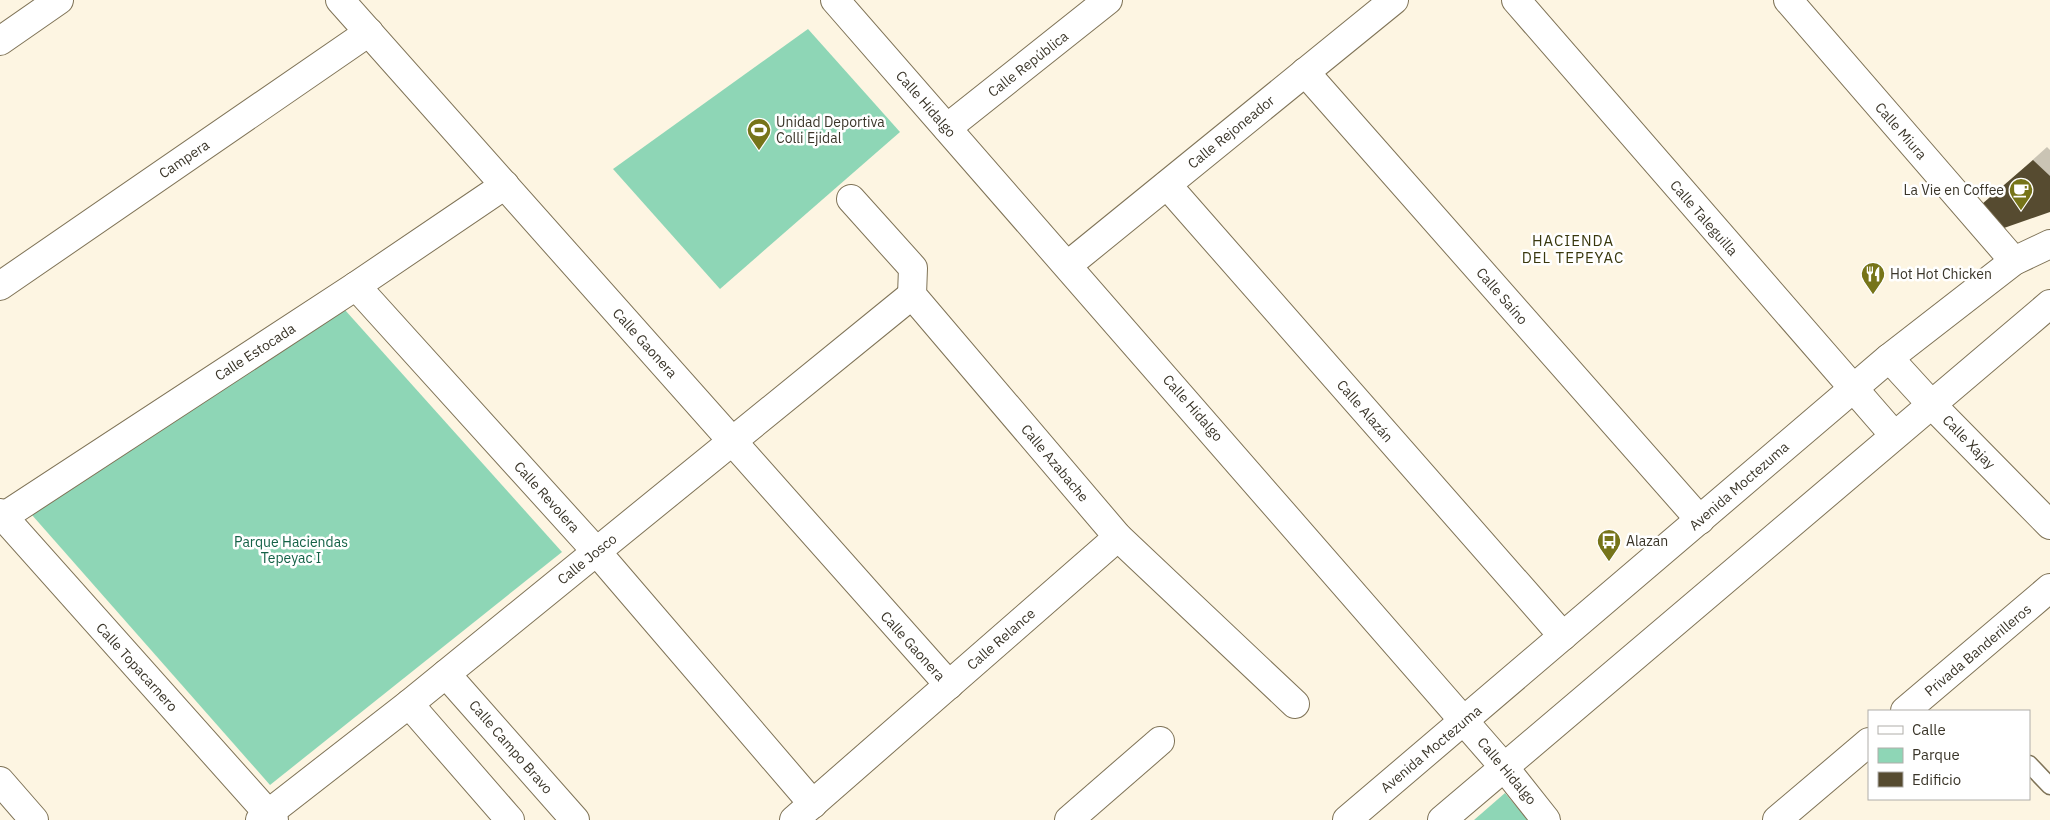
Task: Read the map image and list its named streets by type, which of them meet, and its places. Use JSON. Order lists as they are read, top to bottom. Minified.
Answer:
{"streets":{"street":["Calle República","Calle Hidalgo","Calle Miura","Calle Rejoneador","Campera","Calle Taleguilla","Calle Saíno","Calle Gaonera","Calle Estocada","Calle Alazán","Calle Xajay","Calle Azabache","Avenida Moctezuma","Calle Revolera","Calle Josco","Calle Relance","Privada Banderilleros","Calle Topacarnero","Calle Campo Bravo"]},"crossings":[["Calle República","Calle Hidalgo"],["Calle Hidalgo","Calle Rejoneador"],["Calle Hidalgo","Avenida Moctezuma"],["Calle Miura","Avenida Moctezuma"],["Calle Rejoneador","Calle Saíno"],["Calle Rejoneador","Calle Alazán"],["Campera","Calle Gaonera"],["Calle Taleguilla","Avenida Moctezuma"],["Calle Saíno","Avenida Moctezuma"],["Calle Gaonera","Calle Estocada"],["Calle Gaonera","Calle Josco"],["Calle Gaonera","Calle Relance"],["Calle Estocada","Calle Revolera"],["Calle Estocada","Calle Topacarnero"],["Calle Alazán","Avenida Moctezuma"],["Calle Xajay","Avenida Moctezuma"],["Calle Azabache","Calle Josco"],["Calle Azabache","Calle Relance"],["Calle Revolera","Calle Josco"],["Calle Revolera","Calle Relance"],["Calle Josco","Calle Topacarnero"],["Calle Josco","Calle Campo Bravo"]],"districts":["HACIENDA DEL TEPEYAC"],"parks":["Parque Haciendas Tepeyac I"],"places":{"sports":["Unidad Deportiva Colli Ejidal"],"cafe":["La Vie en Coffee"],"restaurant":["Hot Hot Chicken"],"bus stop":["Alazan"]},"legend":["Calle","Parque","Edificio"]}
